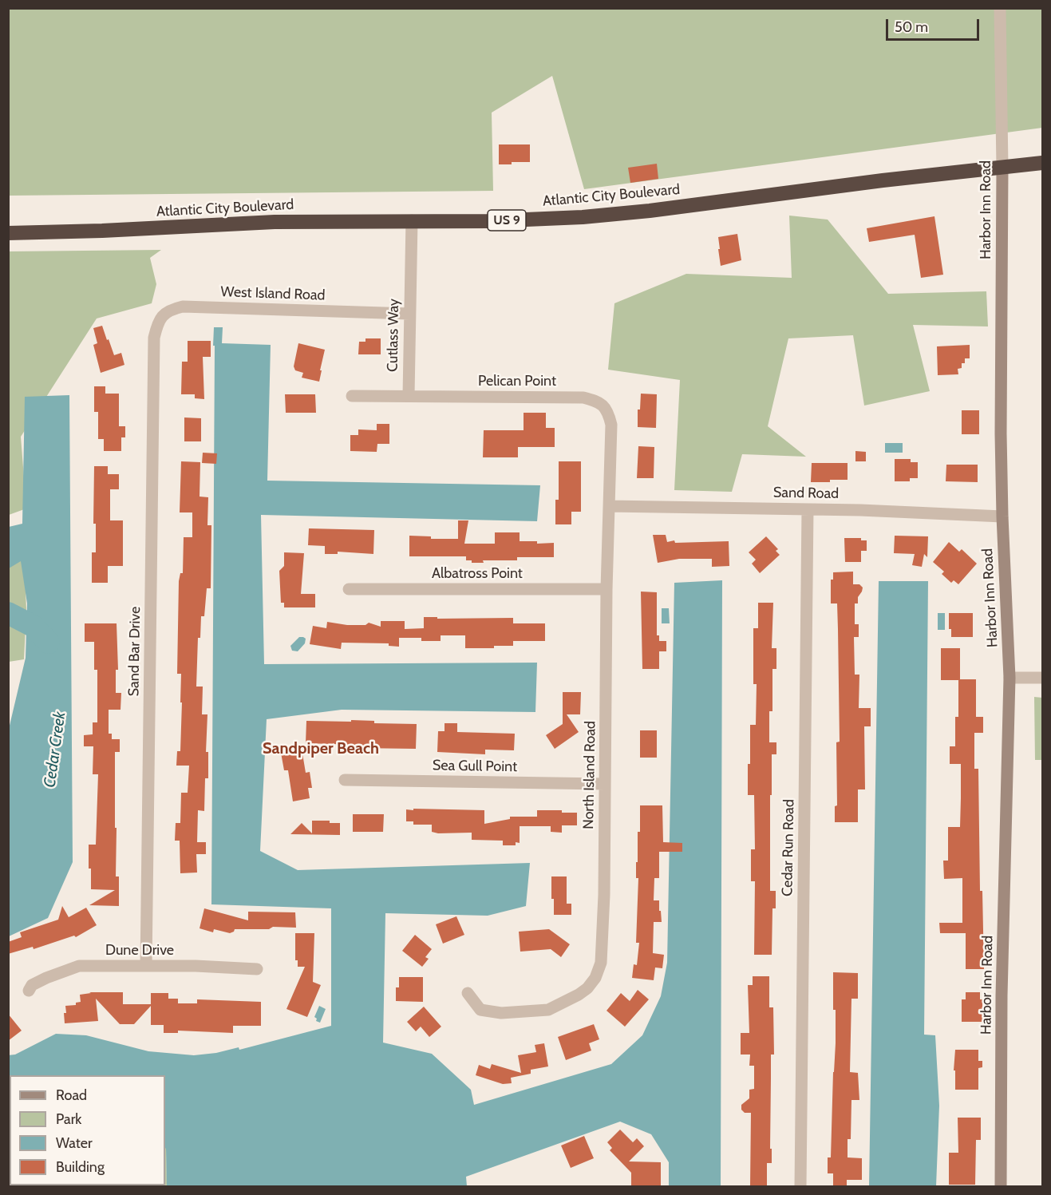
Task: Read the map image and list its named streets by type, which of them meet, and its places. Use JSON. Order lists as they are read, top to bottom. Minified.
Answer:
{"streets":{"highway":["Atlantic City Boulevard","US 9"],"main road":["Harbor Inn Road"],"street":["West Island Road","Cutlass Way","Pelican Point","Sand Road","Albatross Point","Sand Bar Drive","Sea Gull Point","North Island Road","Cedar Run Road","Dune Drive"]},"crossings":[["Atlantic City Boulevard","Harbor Inn Road"],["Atlantic City Boulevard","Cutlass Way"],["Harbor Inn Road","Sand Road"],["West Island Road","Cutlass Way"],["West Island Road","Sand Bar Drive"],["Cutlass Way","Pelican Point"],["Pelican Point","North Island Road"],["Sand Road","North Island Road"],["Sand Road","Cedar Run Road"],["Albatross Point","North Island Road"],["Sand Bar Drive","Dune Drive"],["Sea Gull Point","North Island Road"]],"districts":["Sandpiper Beach"],"water":["Cedar Creek"],"legend":["Road","Park","Water","Building"],"scale_bar":"50 m"}
